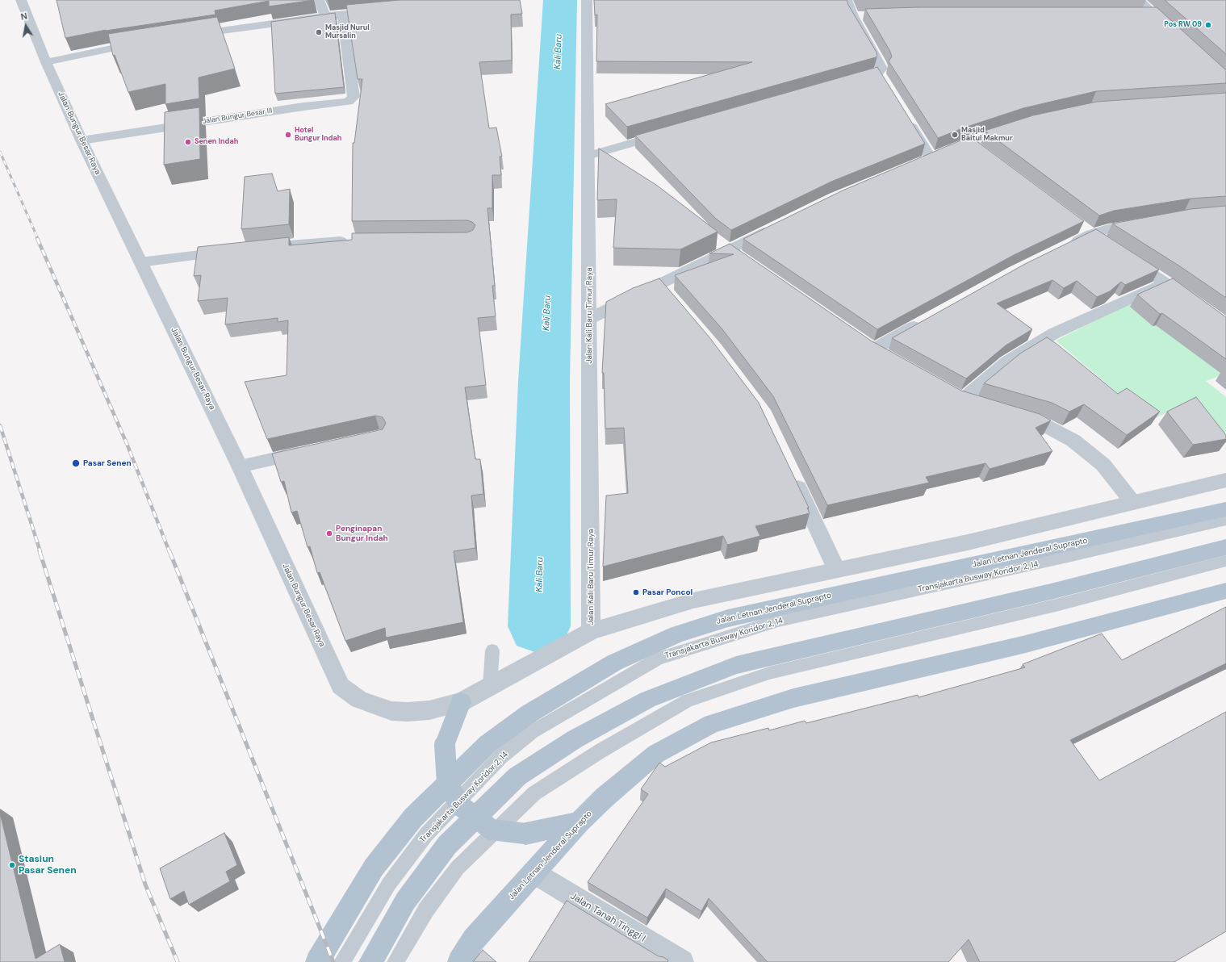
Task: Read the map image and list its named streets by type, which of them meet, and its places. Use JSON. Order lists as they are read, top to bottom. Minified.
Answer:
{"streets":{"main road":["Jalan Letnan Jenderal Suprapto"],"street":["Jalan Bungur Besar III","Jalan Bungur Besar Raya","Jalan Kali Baru Timur Raya","Jalan Tanah Tinggi I"],"lane":["Transjakarta Busway Koridor 2, 14"]},"crossings":[["Jalan Bungur Besar III","Jalan Bungur Besar Raya"],["Jalan Letnan Jenderal Suprapto","Jalan Tanah Tinggi I"]],"water":["Kali Baru"],"places":["Pos RW 09","Masjid Nurul Mursalin","Hotel Bungur Indah","Masjid Baitul Makmur","Senen Indah","Pasar Senen","Penginapan Bungur Indah","Pasar Poncol","Stasiun Pasar Senen"],"north":"top"}
